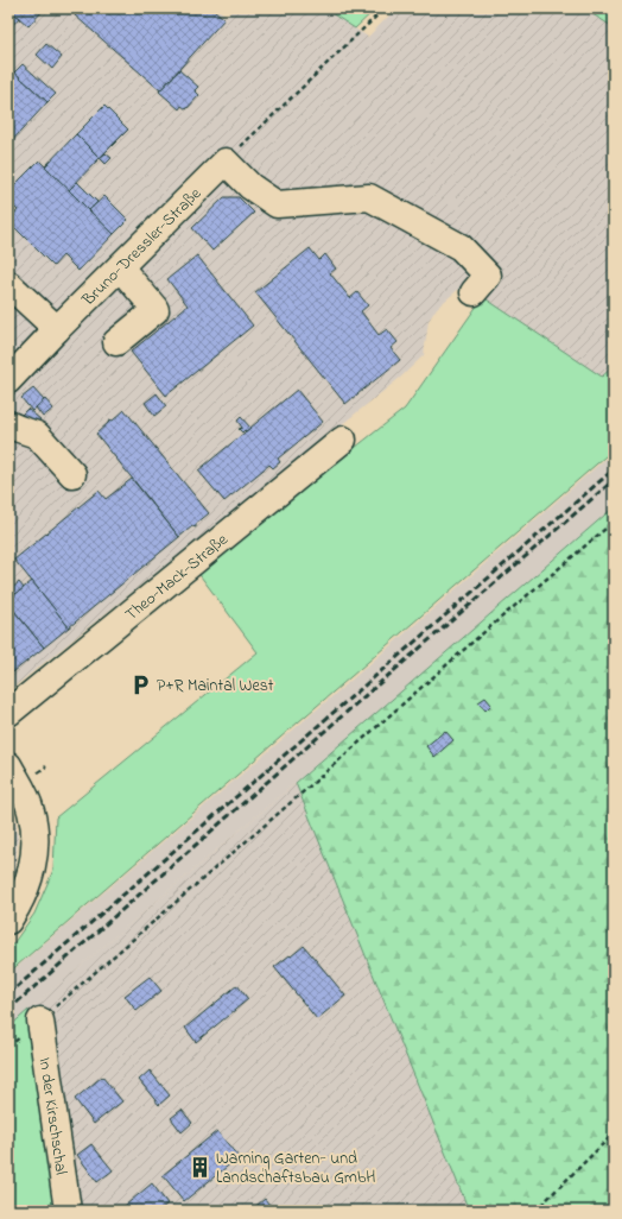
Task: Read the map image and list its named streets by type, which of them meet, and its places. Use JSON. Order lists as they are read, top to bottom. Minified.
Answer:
{"streets":{"street":["Bruno-Dressler-Straße","Theo-Mack-Straße","In der Kirschschal"]},"places":{"parking":["P+R Maintal West"],"building":["Warning Garten- und Landschaftsbau GmbH"]}}
